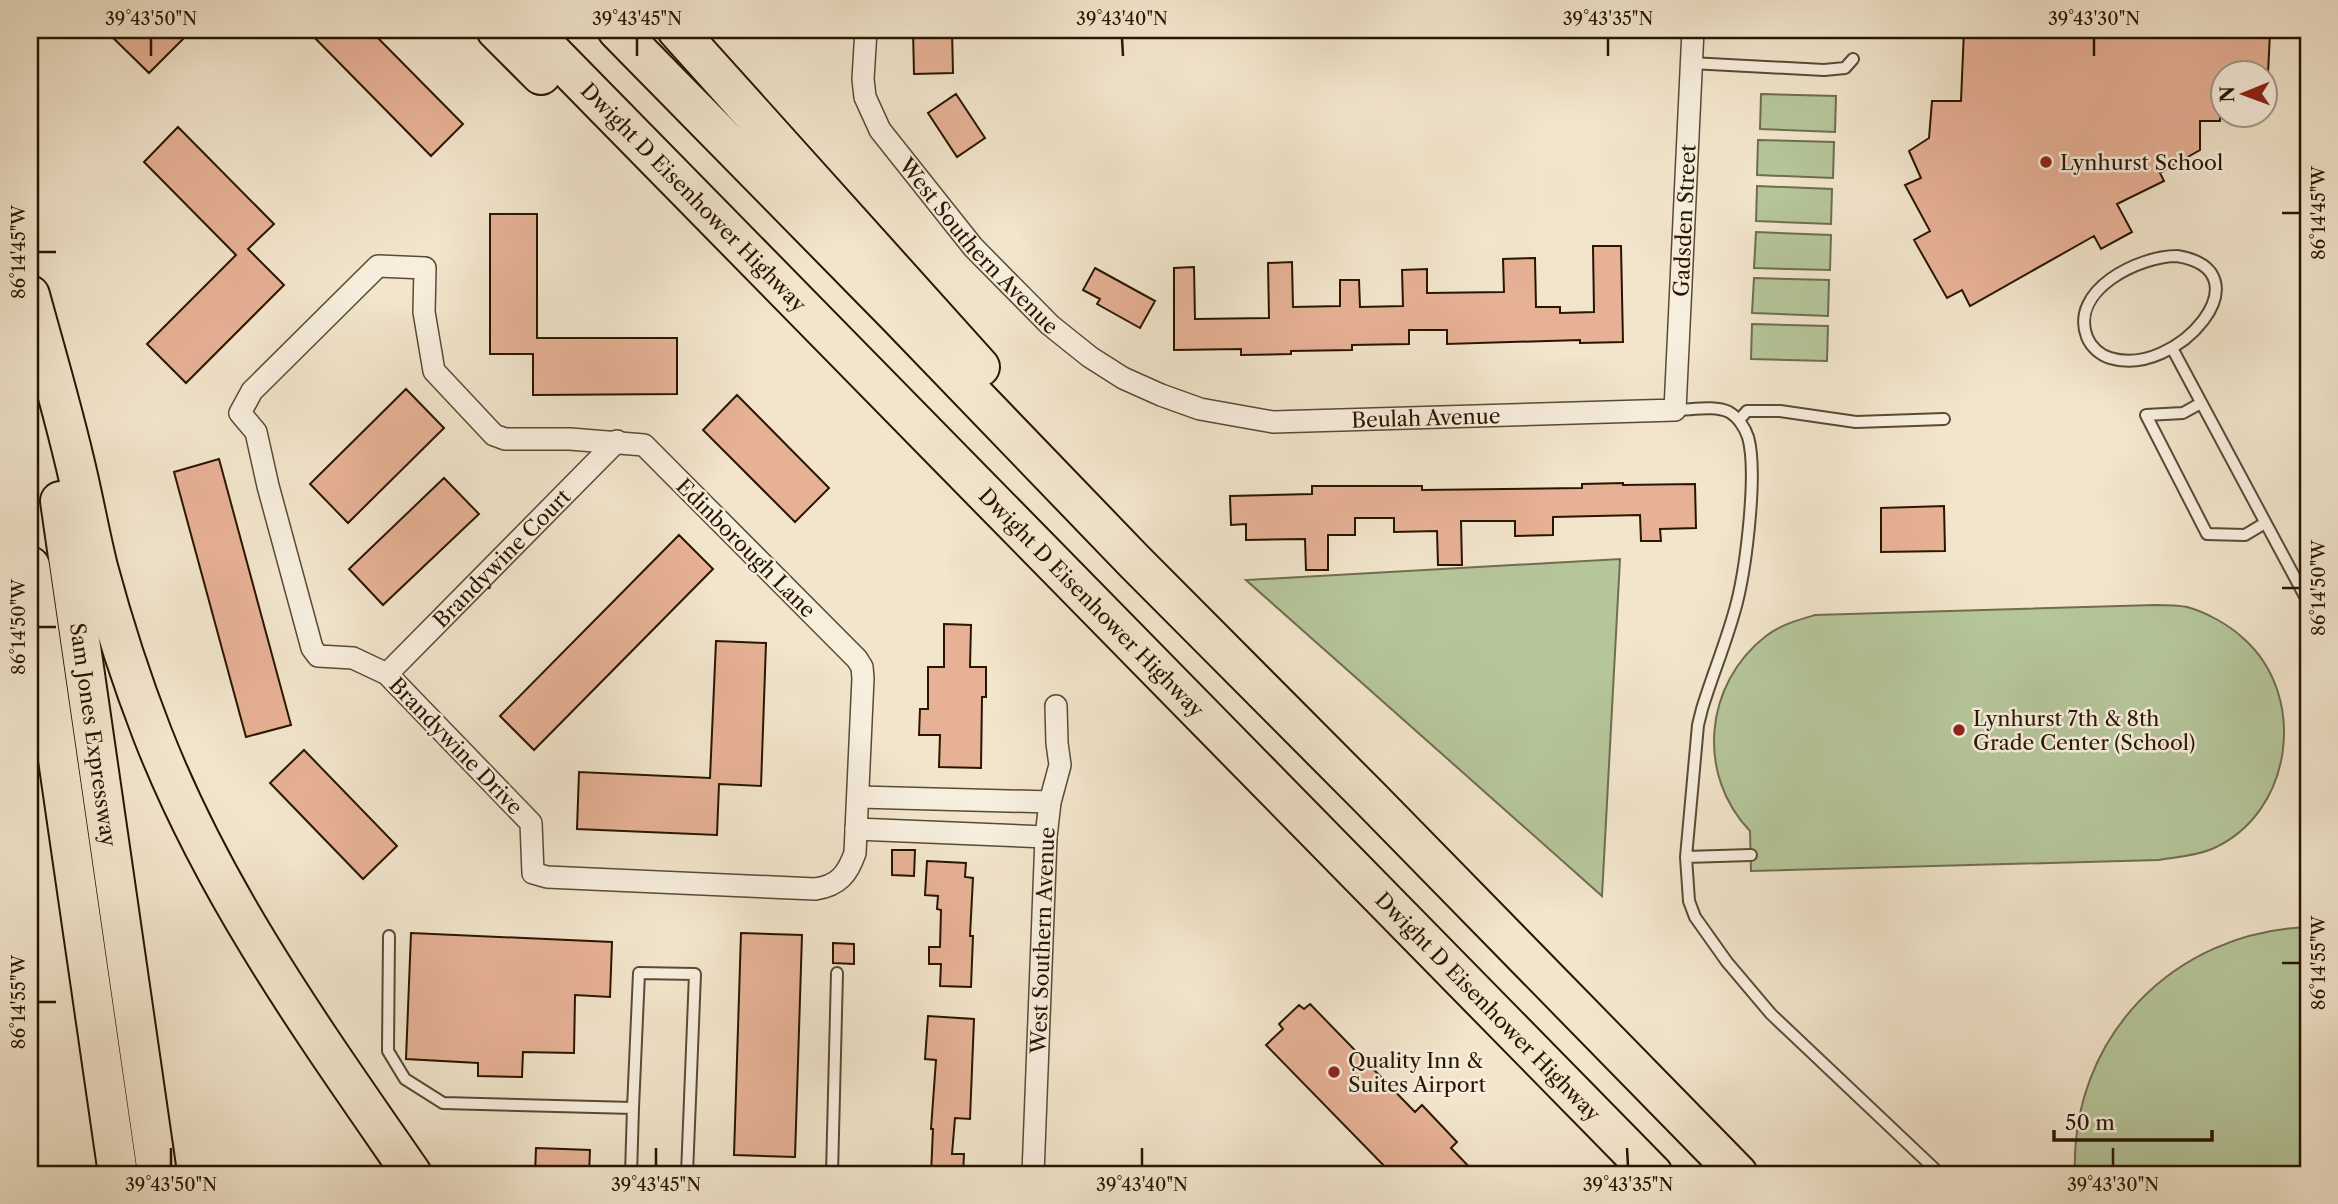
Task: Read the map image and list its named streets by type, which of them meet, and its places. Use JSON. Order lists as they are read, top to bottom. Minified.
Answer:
{"streets":{"highway":["Dwight D Eisenhower Highway","Sam Jones Expressway"],"street":["Gadsden Street","West Southern Avenue","Beulah Avenue","Edinborough Lane","Brandywine Court","Brandywine Drive"]},"crossings":[["Gadsden Street","Beulah Avenue"],["West Southern Avenue","Beulah Avenue"],["Edinborough Lane","Brandywine Court"],["Edinborough Lane","Brandywine Drive"],["Brandywine Court","Brandywine Drive"]],"places":["Lynhurst School","Lynhurst 7th & 8th Grade Center (School)","Quality Inn & Suites Airport"],"scale_bar":"50 m","north":"left","coordinates":["39°43'50\"N","39°43'45\"N","39°43'40\"N","39°43'35\"N","39°43'30\"N","86°14'45\"W","86°14'50\"W","86°14'55\"W"]}
